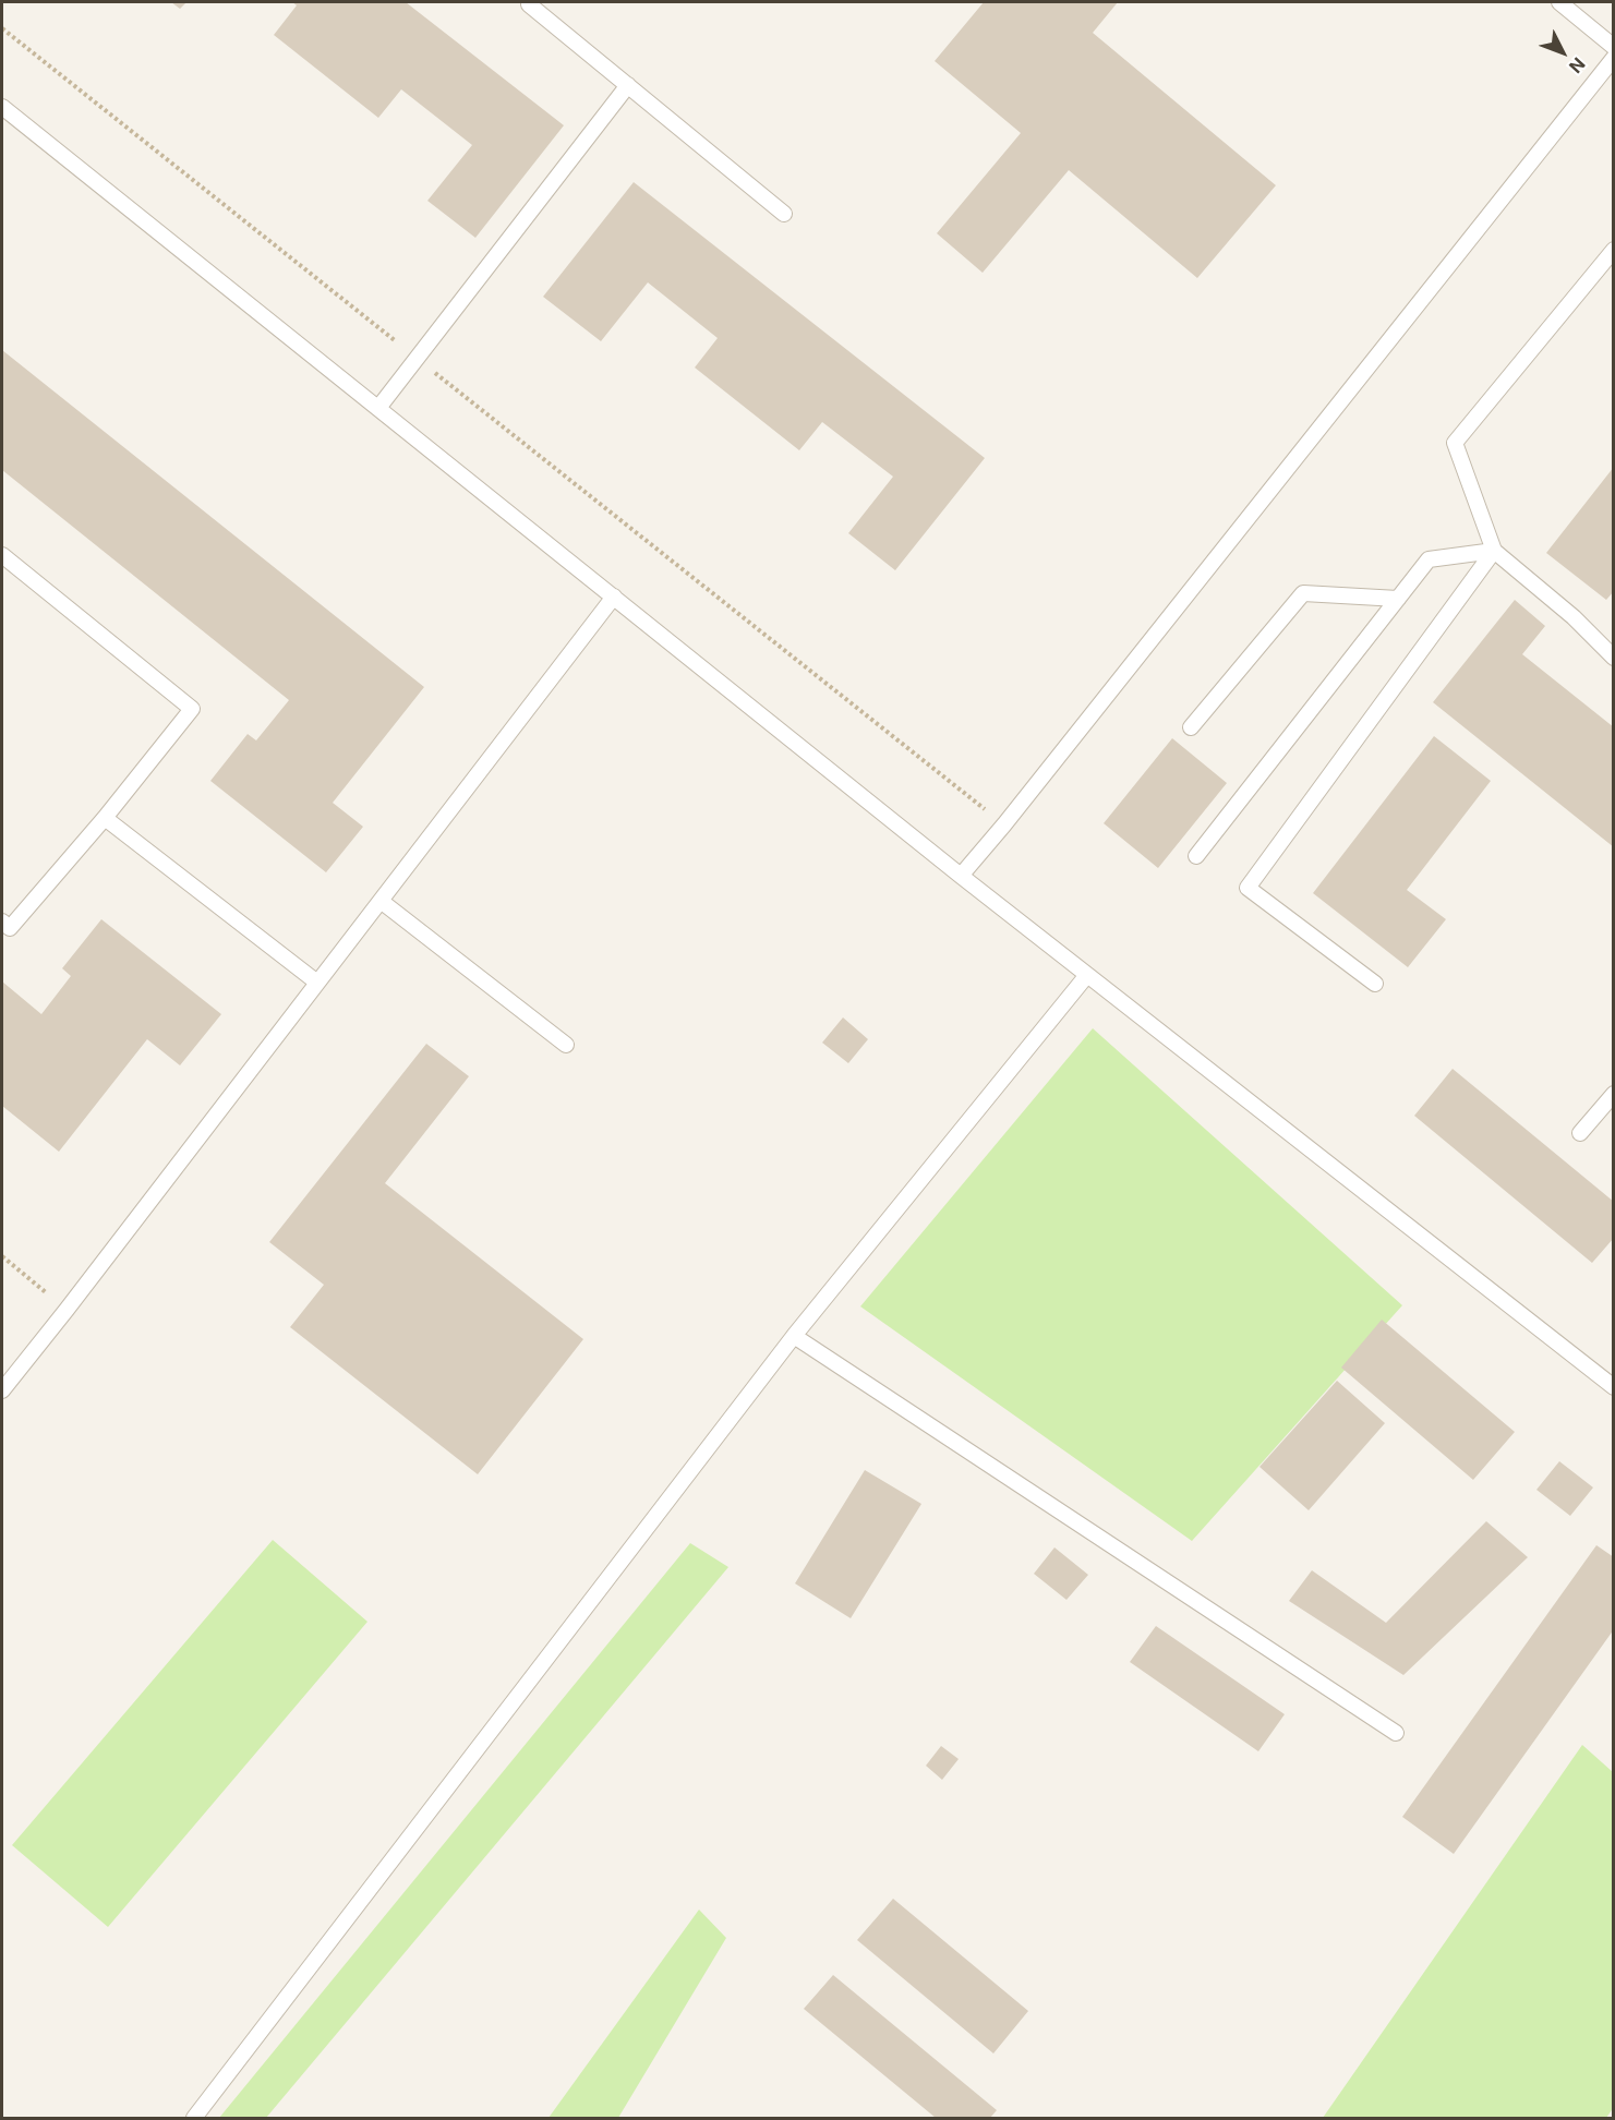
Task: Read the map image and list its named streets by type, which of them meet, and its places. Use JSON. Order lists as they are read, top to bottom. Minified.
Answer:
{"north":"bottom right"}
